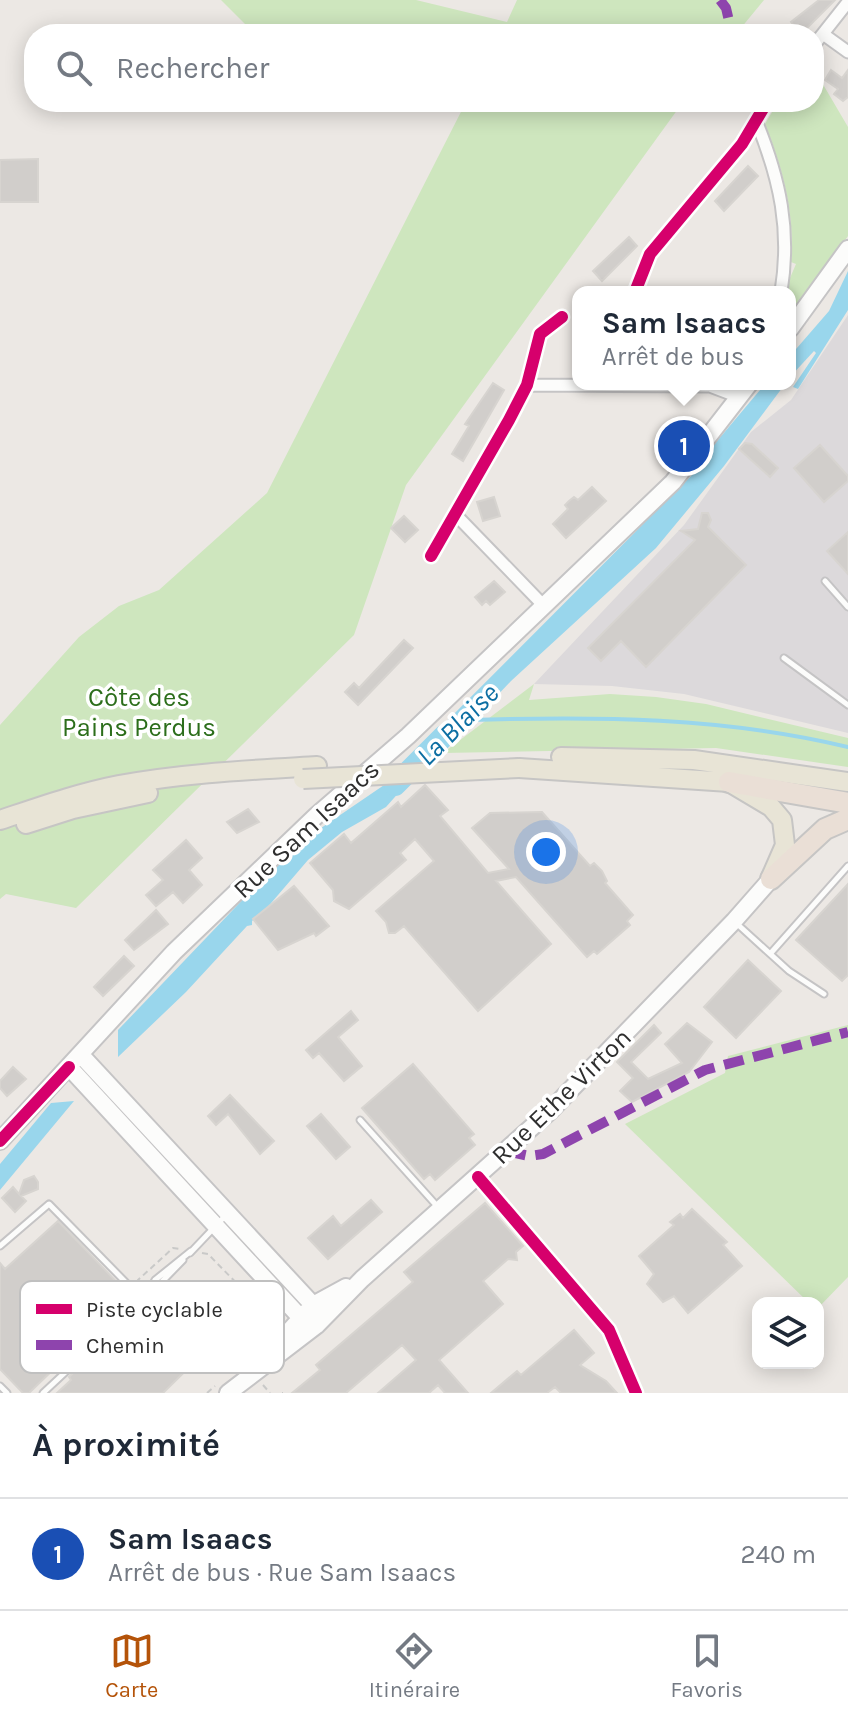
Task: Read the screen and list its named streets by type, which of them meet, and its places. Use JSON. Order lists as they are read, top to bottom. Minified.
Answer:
{"streets":{"main road":["Rue Sam Isaacs","Rue Ethe Virton"]},"water":["La Blaise"],"parks":["Côte des Pains Perdus"],"legend":["Piste cyclable","Chemin"],"page":{"search":"Rechercher","popup":["Sam Isaacs","Arrêt de bus"],"pins":"1","heading":"À proximité","list":[{"mark":"1","name":"Sam Isaacs","note":"Arrêt de bus · Rue Sam Isaacs","value":"240 m"}],"nav":["Carte","Itinéraire","Favoris"]}}
